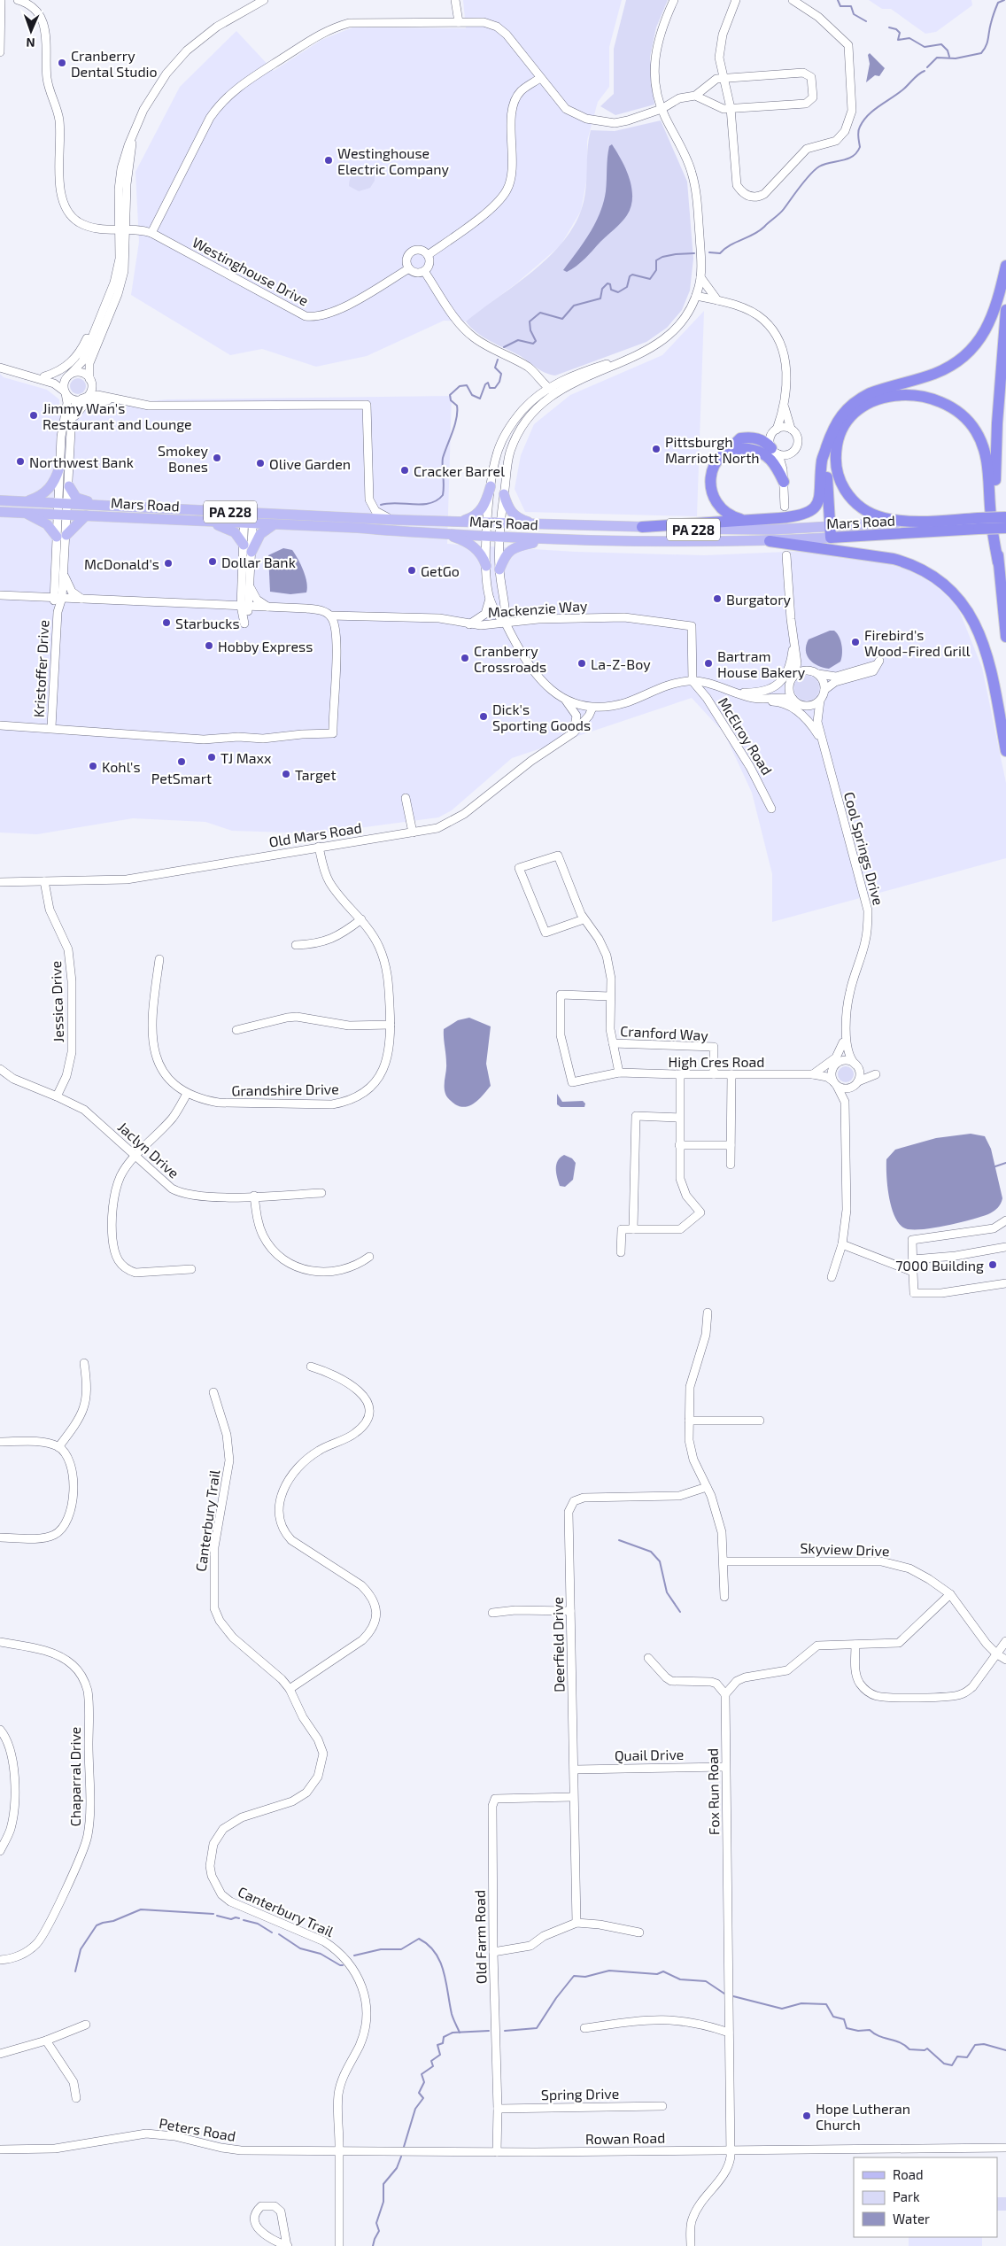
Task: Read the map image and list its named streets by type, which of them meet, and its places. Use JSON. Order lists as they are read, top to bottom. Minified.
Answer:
{"streets":{"highway":["Mars Road","PA 228"],"street":["Westinghouse Drive","Mackenzie Way","Kristoffer Drive","McElroy Road","Old Mars Road","Cool Springs Drive","Jessica Drive","Cranford Way","High Cres Road","Grandshire Drive","Jaclyn Drive","Canterbury Trail","Skyview Drive","Deerfield Drive","Quail Drive","Chaparral Drive","Fox Run Road","Old Farm Road","Spring Drive","Peters Road","Rowan Road"]},"crossings":[["Mars Road","Kristoffer Drive"],["Mackenzie Way","Kristoffer Drive"],["Mackenzie Way","McElroy Road"],["Old Mars Road","Jessica Drive"],["Old Mars Road","Grandshire Drive"],["Cool Springs Drive","High Cres Road"],["Jessica Drive","Jaclyn Drive"],["Cranford Way","High Cres Road"],["Canterbury Trail","Peters Road"],["Canterbury Trail","Rowan Road"],["Deerfield Drive","Quail Drive"],["Deerfield Drive","Old Farm Road"],["Quail Drive","Fox Run Road"],["Fox Run Road","Rowan Road"],["Old Farm Road","Spring Drive"],["Old Farm Road","Rowan Road"],["Peters Road","Rowan Road"]],"places":["Cranberry Dental Studio","Westinghouse Electric Company","Jimmy Wan's Restaurant and Lounge","Pittsburgh Marriott North","Smokey Bones","Northwest Bank","Olive Garden","Cracker Barrel","Dollar Bank","McDonald's","GetGo","Burgatory","Starbucks","Firebird's Wood-Fired Grill","Hobby Express","Cranberry Crossroads","La-Z-Boy","Bartram House Bakery","Dick's Sporting Goods","TJ Maxx","PetSmart","Kohl's","Target","7000 Building","Hope Lutheran Church"],"legend":["Road","Park","Water"],"north":"bottom"}
